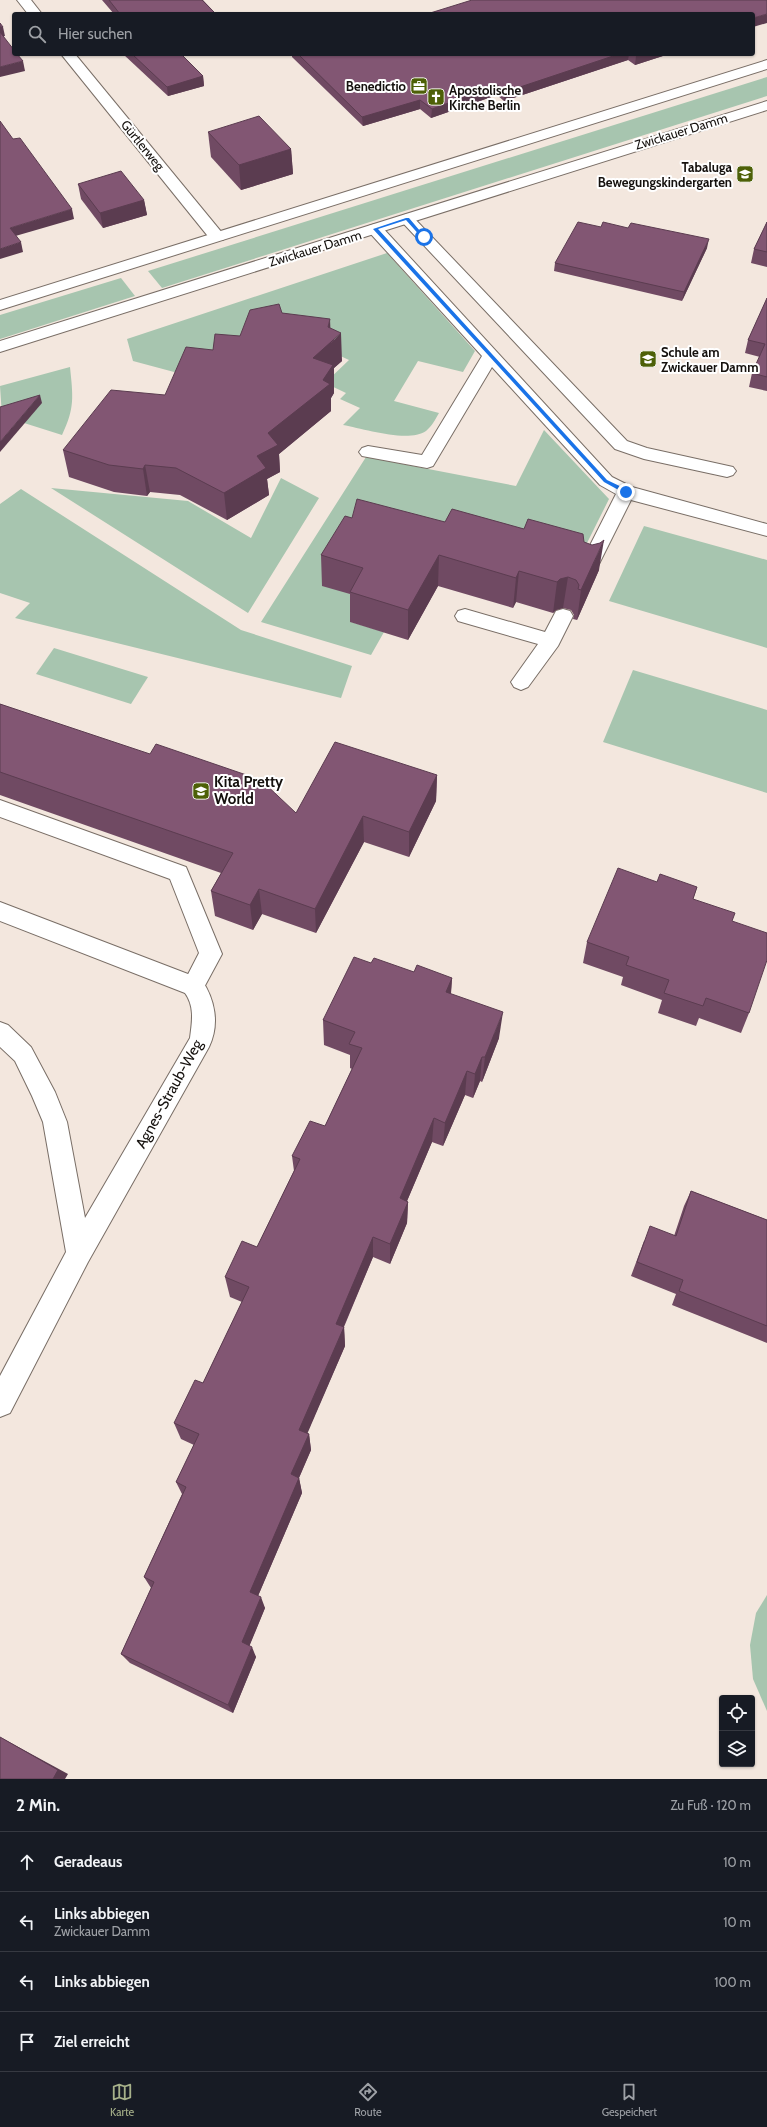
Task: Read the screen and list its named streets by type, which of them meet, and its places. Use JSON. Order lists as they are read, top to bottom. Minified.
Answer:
{"streets":{"street":["Zwickauer Damm","Gürtlerweg","Agnes-Straub-Weg"]},"places":{"office":["Benedictio"],"church":["Apostolische Kirche Berlin"],"school or university":["Tabaluga Bewegungskindergarten","Schule am Zwickauer Damm","Kita Pretty World"]},"page":{"search":"Hier suchen","heading":["2 Min.","Zu Fuß · 120 m"],"list":[["Geradeaus","10 m"],["Links abbiegen","Zwickauer Damm","10 m"],["Links abbiegen","100 m"],"Ziel erreicht"],"nav":["Karte","Route","Gespeichert"]}}
